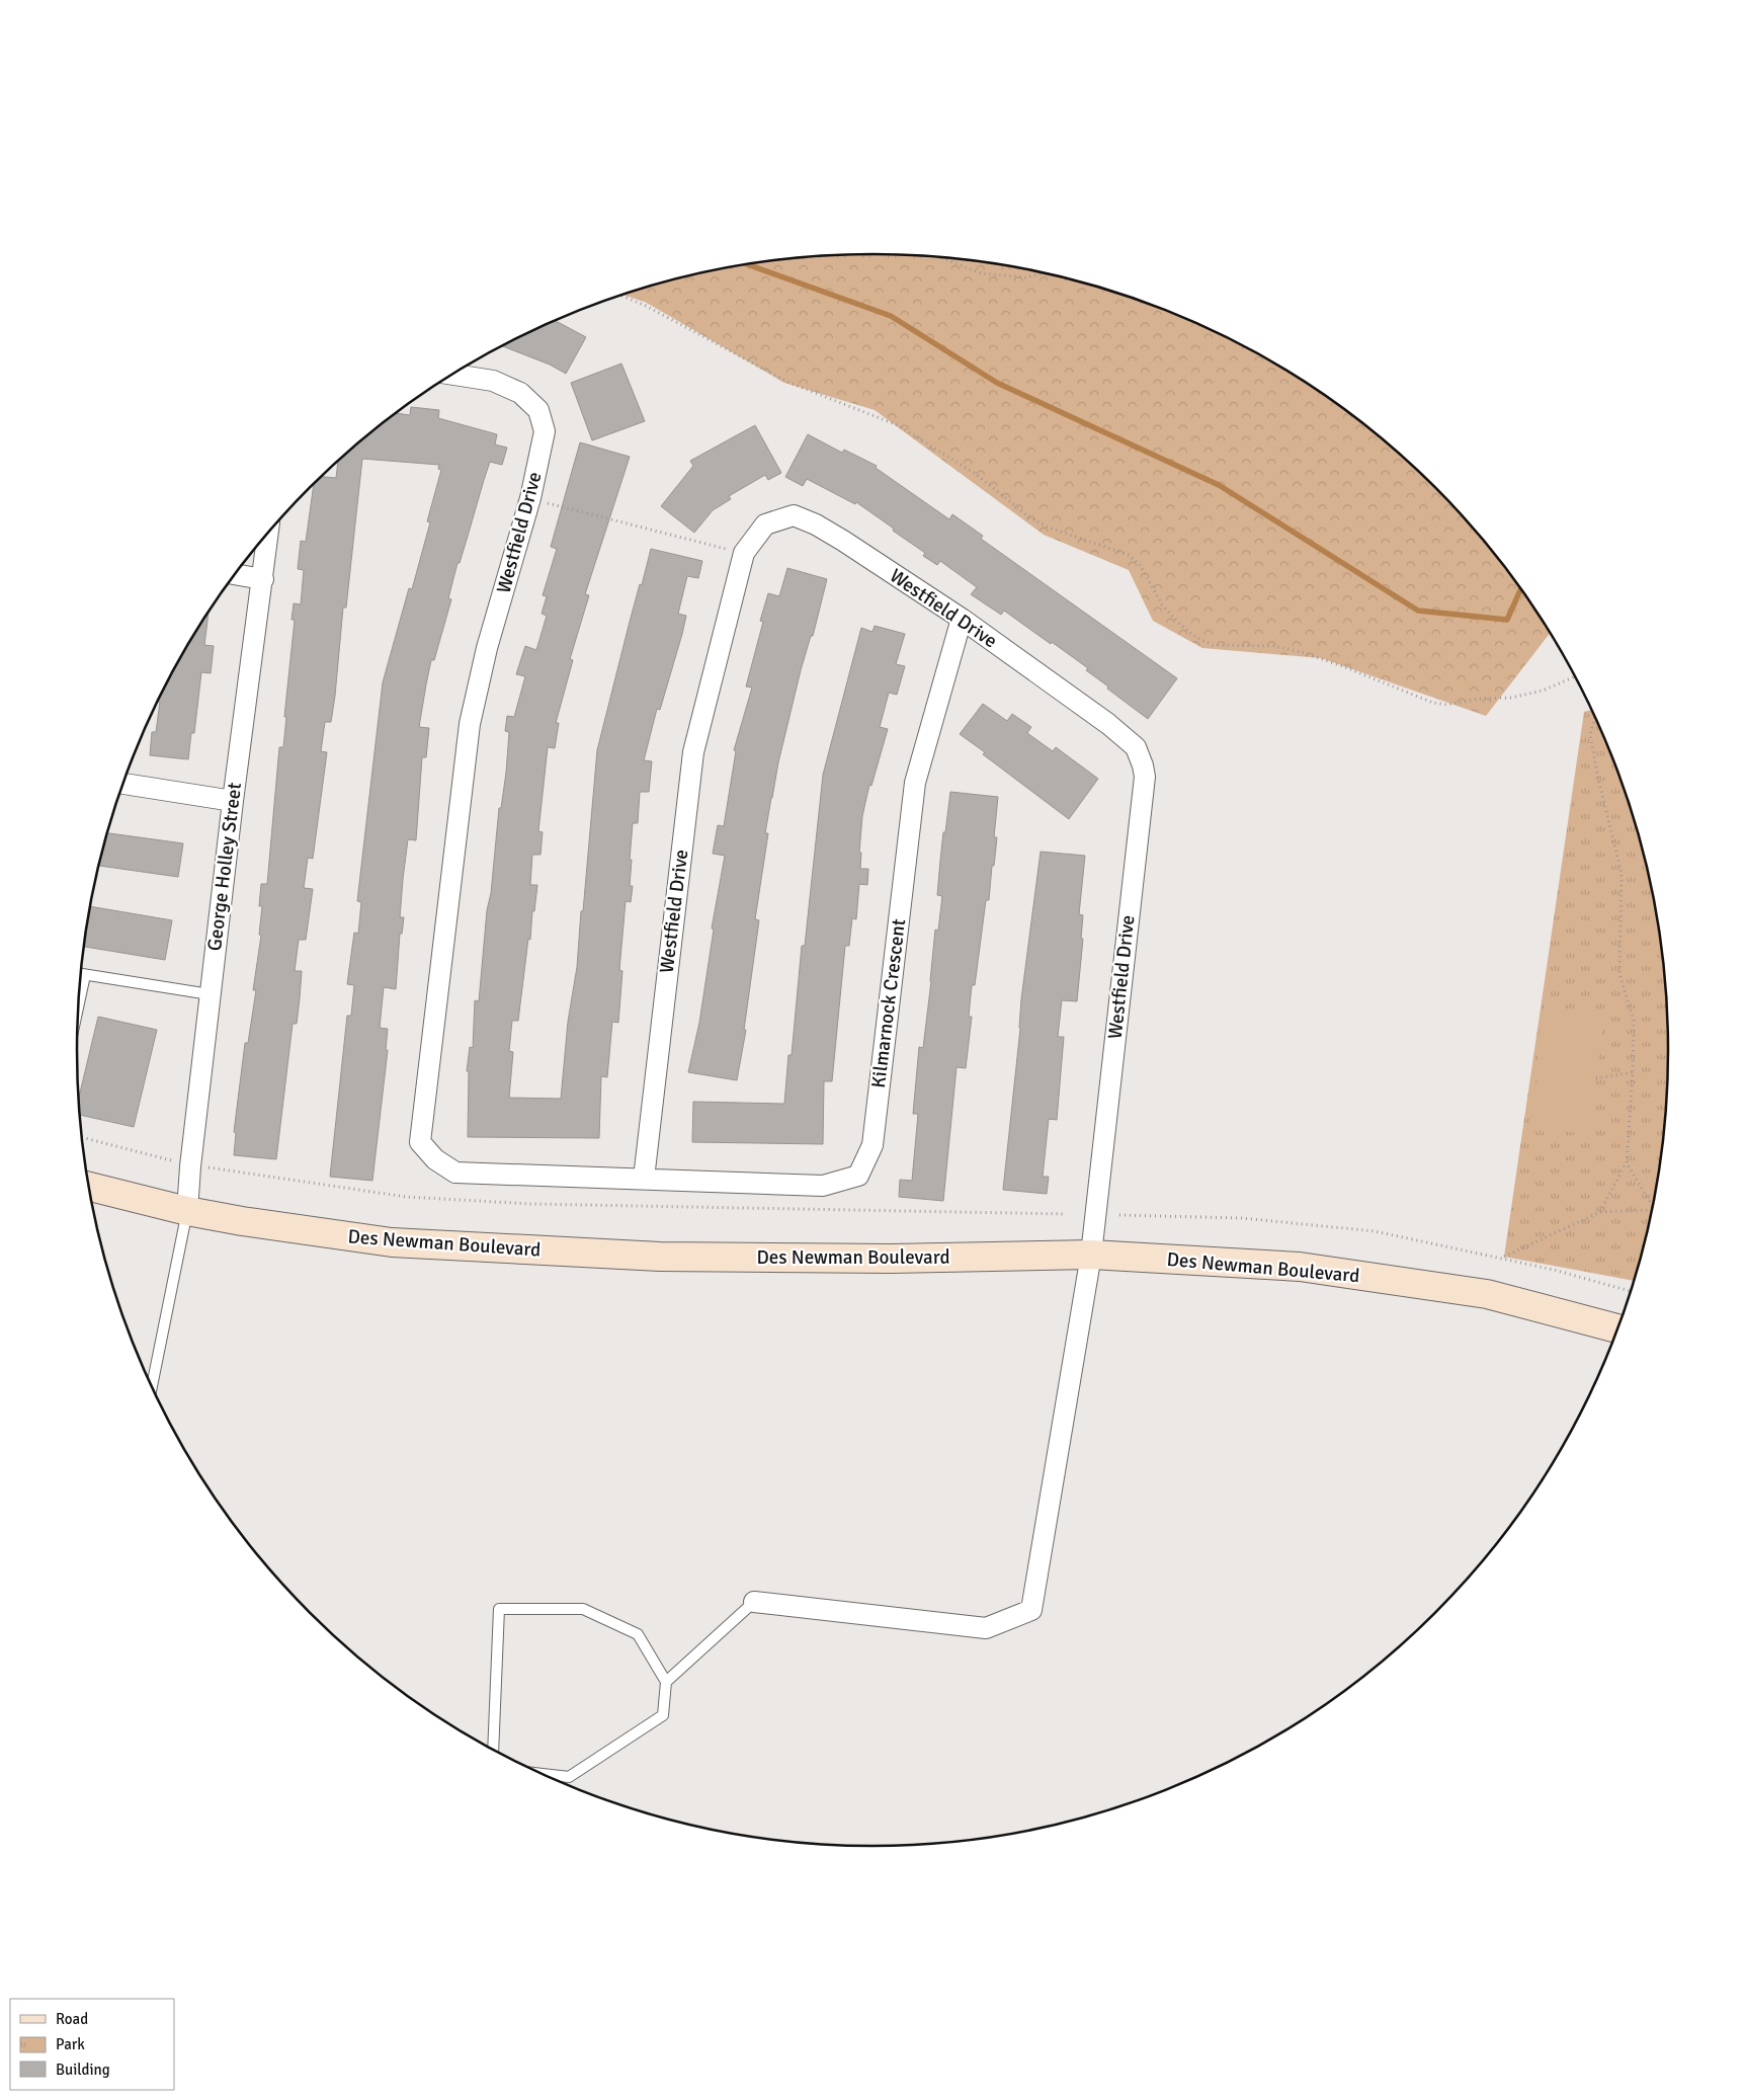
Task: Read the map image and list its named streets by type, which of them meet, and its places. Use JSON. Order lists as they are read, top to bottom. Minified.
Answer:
{"streets":{"street":["Westfield Drive","George Holley Street","Kilmarnock Crescent","Des Newman Boulevard"]},"crossings":[["Westfield Drive","Kilmarnock Crescent"],["Westfield Drive","Des Newman Boulevard"],["George Holley Street","Des Newman Boulevard"]],"legend":["Road","Park","Building"]}
